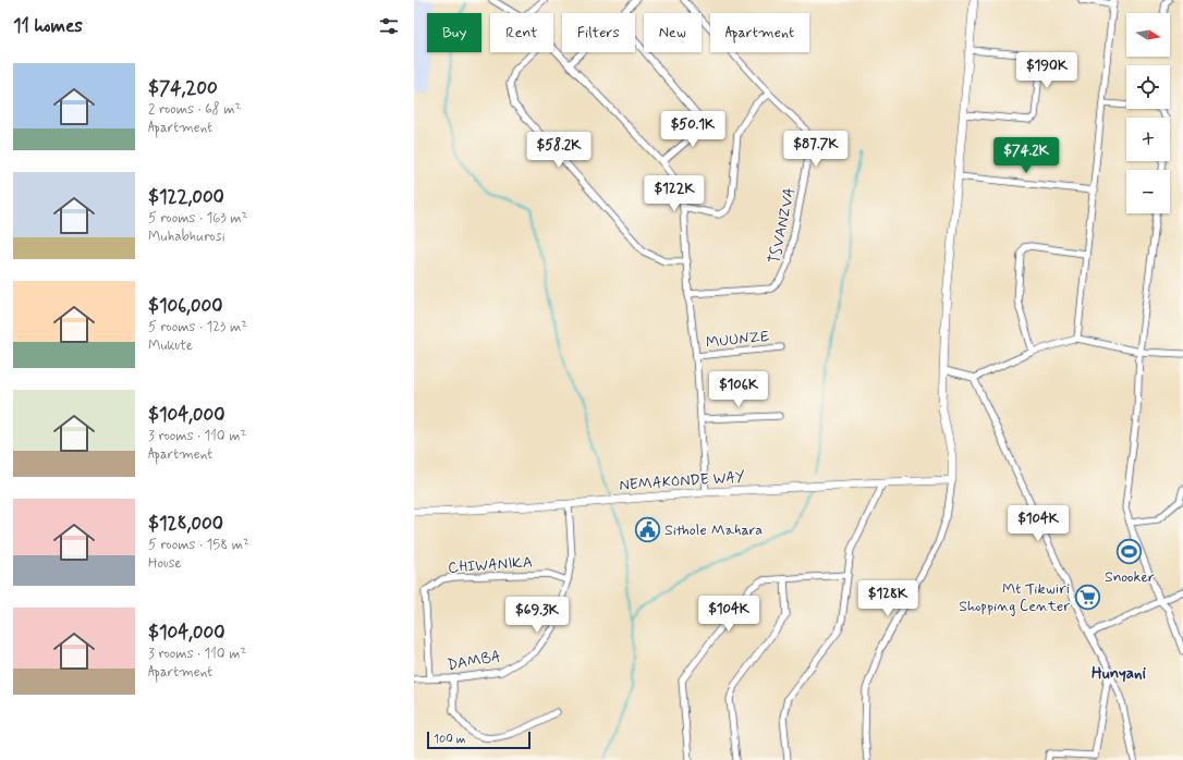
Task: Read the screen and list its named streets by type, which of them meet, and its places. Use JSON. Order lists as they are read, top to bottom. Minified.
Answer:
{"streets":{"street":["TSVANZVA","MUUNZE","NEMAKONDE WAY","CHIWANIKA","DAMBA"]},"crossings":[["NEMAKONDE WAY","DAMBA"],["CHIWANIKA","DAMBA"]],"districts":["Hunyani"],"places":{"public building":["Sithole Mahara"],"sports":["Snooker"],"supermarket":["Mt Tikwiri Shopping Center"]},"scale_bar":"100 m","north":"right","page":{"heading":"11 homes","map_buttons":["+","−"],"chip":["Buy","Rent","Filters","New","Apartment"],"list":[{"name":"$74,200","note":"2 rooms · 68 m² · Apartment"},{"name":"$122,000","note":"5 rooms · 163 m² · Muhabhurosi"},{"name":"$106,000","note":"5 rooms · 123 m² · Mukute"},{"name":"$104,000","note":"3 rooms · 110 m² · Apartment"},{"name":"$128,000","note":"5 rooms · 158 m² · House"},{"name":"$104,000","note":"3 rooms · 110 m² · Apartment"}],"price":["$190K","$50.1K","$87.7K","$58.2K","$74.2K","$122K","$106K","$104K","$128K","$104K","$69.3K"],"scale":"100 m"}}
